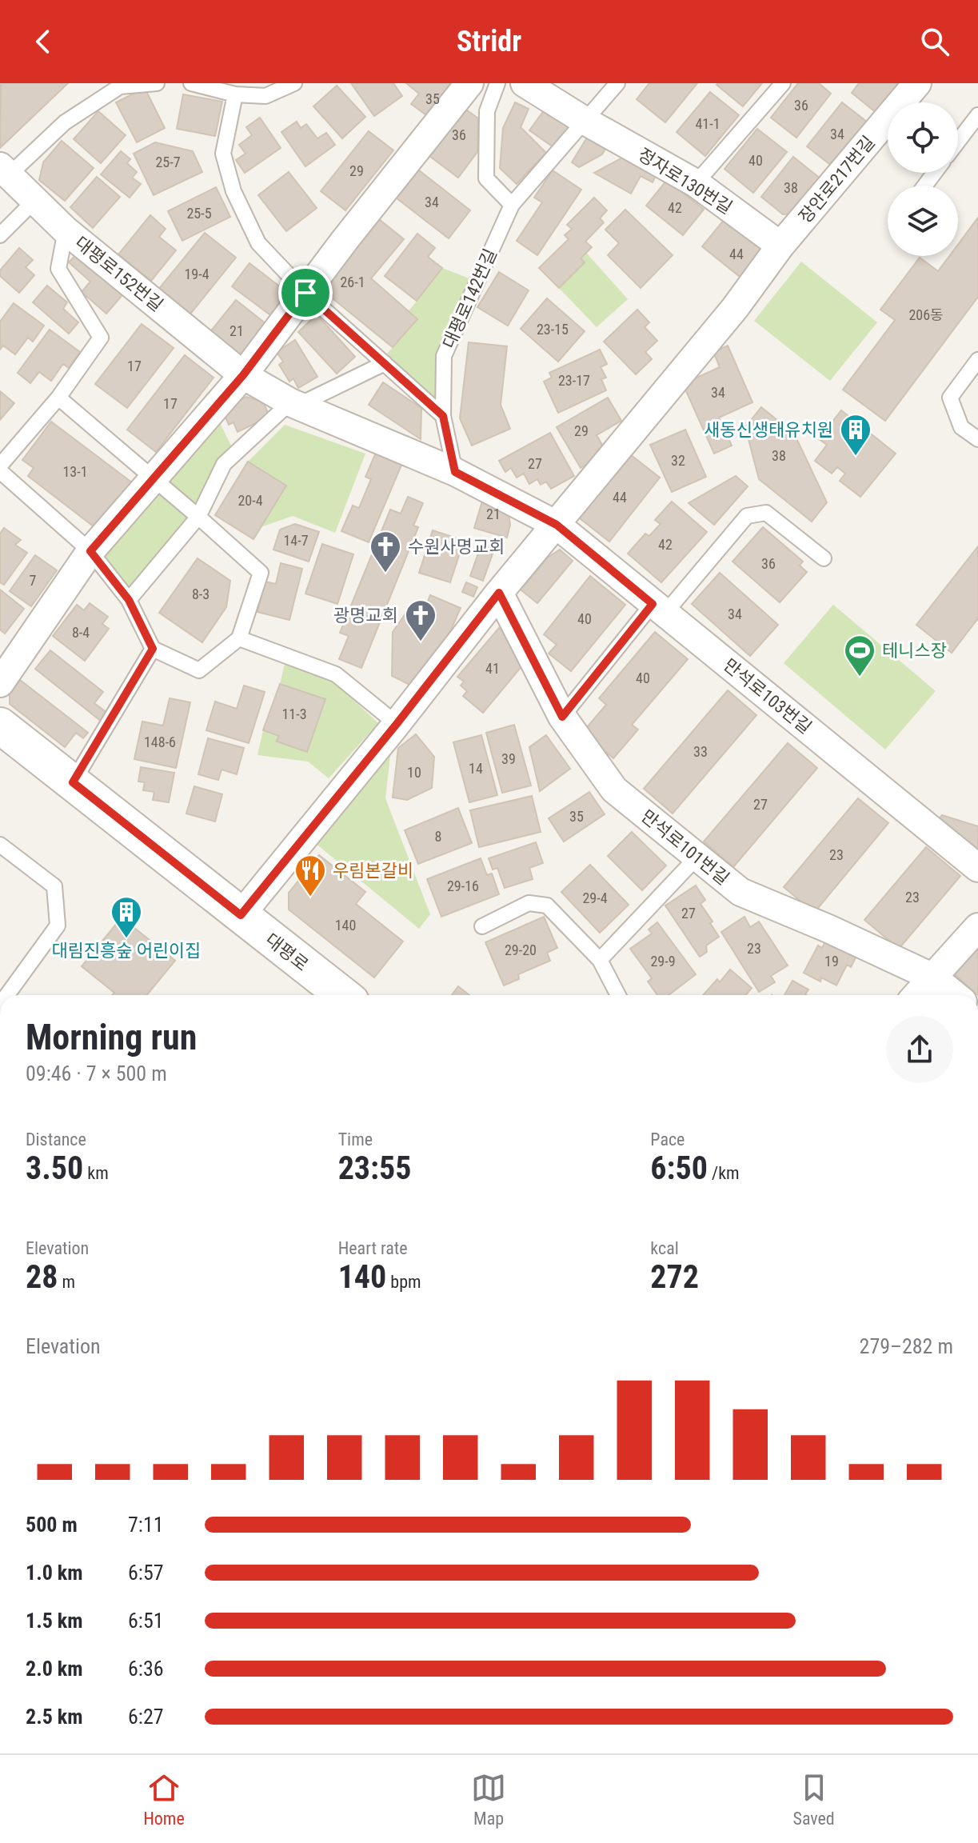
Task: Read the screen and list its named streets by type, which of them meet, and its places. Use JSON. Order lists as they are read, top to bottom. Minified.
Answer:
{"streets":{"street":["장안로217번길","정자로130번길","대평로152번길","만석로103번길","만석로101번길","대평로"],"lane":["대평로142번길"]},"crossings":[["장안로217번길","정자로130번길"],["대평로152번길","대평로142번길"]],"places":{"building":["새동신생태유치원","대림진흥숲 어린이집"],"church":["수원사명교회","광명교회"],"sports":["테니스장"],"restaurant":["우림본갈비"]},"house_numbers":["35","36","41-1","34","36","40","25-7","29","38","34","42","25-5","44","19-4","26-1","206동","23-15","21","17","23-17","34","17","29","38","32","27","13-1","44","20-4","21","14-7","42","36","7","8-3","34","40","8-4","41","40","11-3","148-6","33","39","14","10","27","35","8","23","29-16","23","29-4","27","140","23","29-20","29-9","19"],"page":{"header":"Stridr","heading":["Morning run","09:46 · 7 × 500 m"],"stats":[["Distance","3.50 km"],["Time","23:55"],["Pace","6:50 /km"],["Elevation","28 m"],["Heart rate","140 bpm"],["kcal","272"]],"chart":["Elevation","279–282 m"],"list":[{"name":"500 m","note":"7:11"},{"name":"1.0 km","note":"6:57"},{"name":"1.5 km","note":"6:51"},{"name":"2.0 km","note":"6:36"},{"name":"2.5 km","note":"6:27"}],"tabs":["Home","Map","Saved"]}}
